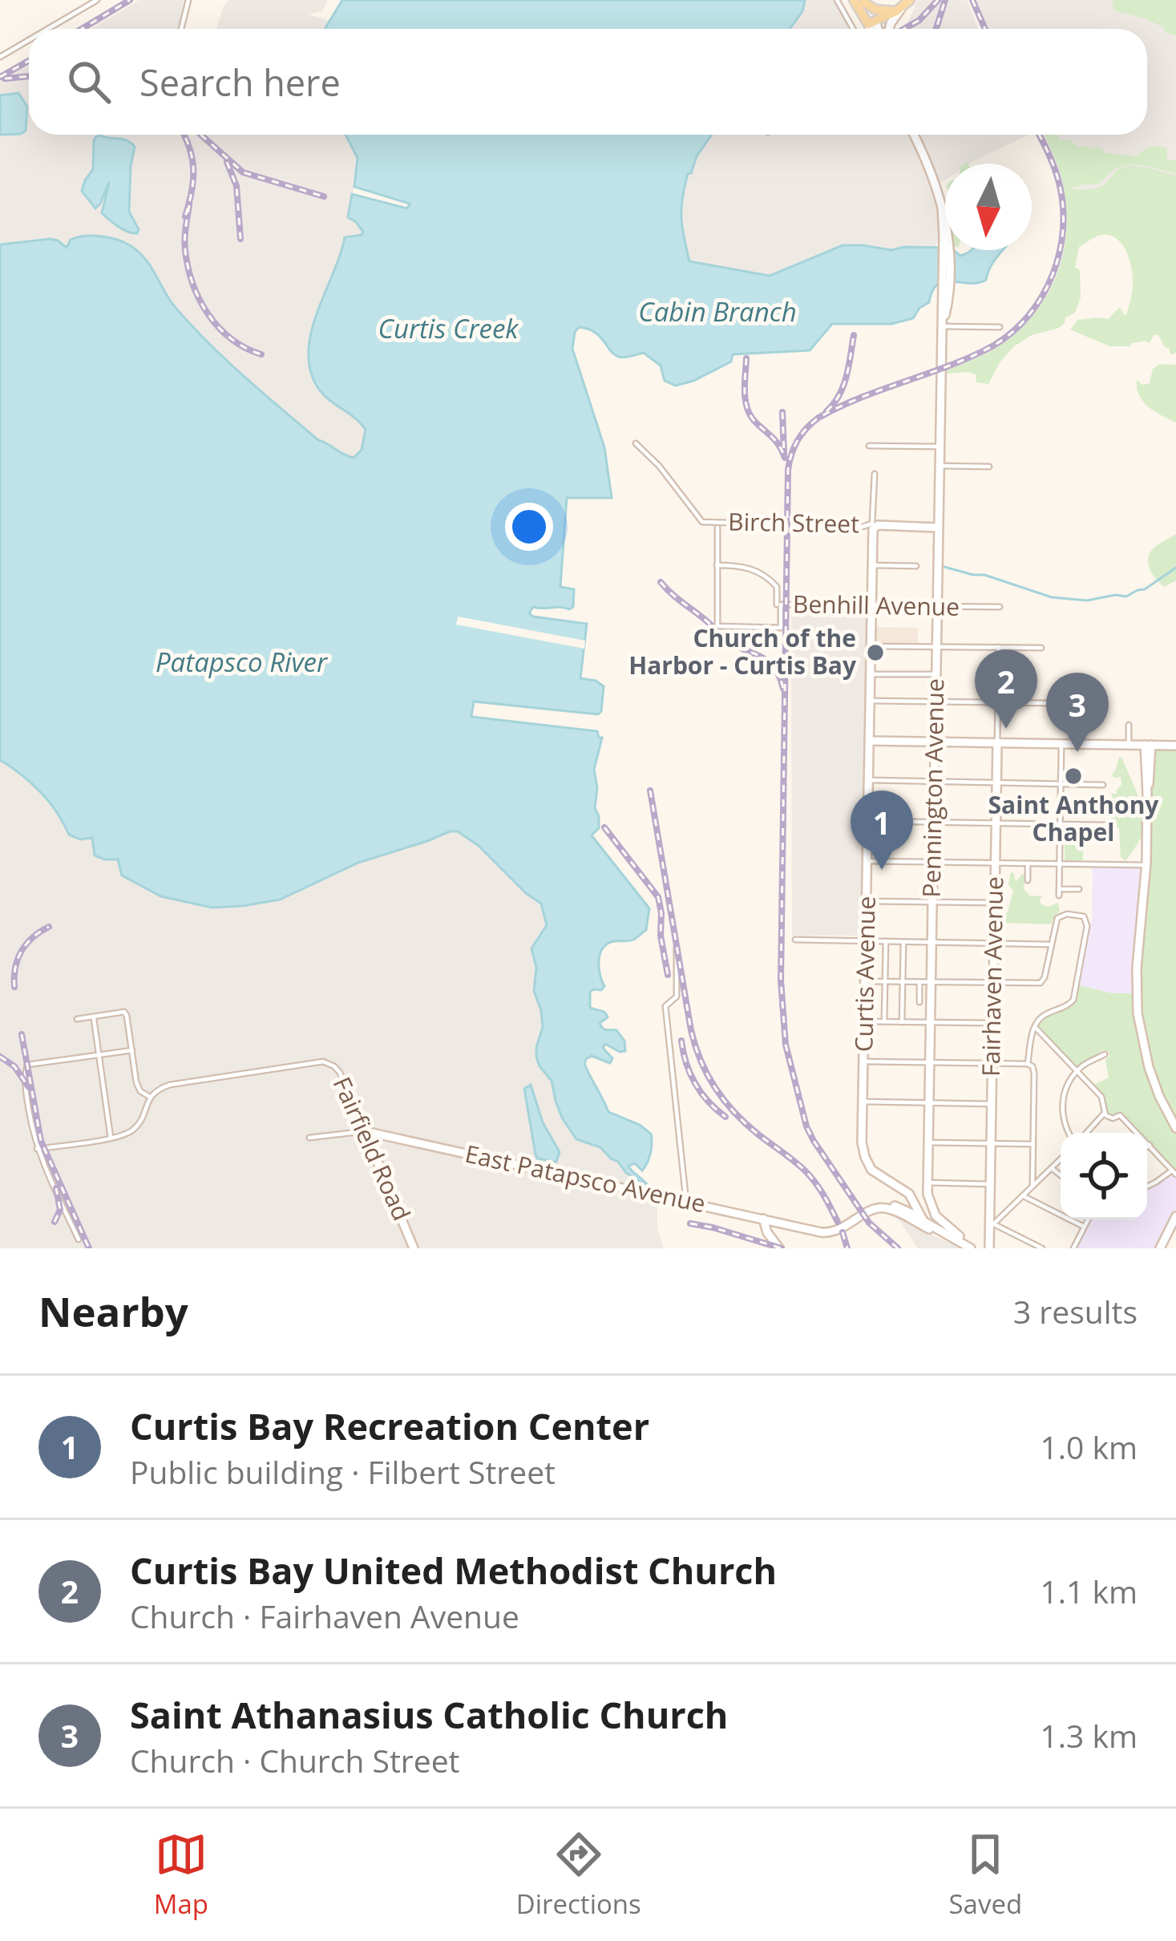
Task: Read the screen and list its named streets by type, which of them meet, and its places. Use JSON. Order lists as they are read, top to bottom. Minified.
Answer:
{"streets":{"main road":["Birch Street","Pennington Avenue","Curtis Avenue","Fairhaven Avenue","Fairfield Road","East Patapsco Avenue"],"street":["Benhill Avenue"]},"crossings":[["Birch Street","Pennington Avenue"],["Birch Street","Curtis Avenue"],["Benhill Avenue","Pennington Avenue"],["Benhill Avenue","Curtis Avenue"],["Pennington Avenue","Curtis Avenue"],["Fairfield Road","East Patapsco Avenue"]],"water":["Cabin Branch","Curtis Creek","Patapsco River"],"places":["Church of the Harbor - Curtis Bay","Saint Anthony Chapel"],"north":"bottom","page":{"search":"Search here","pins":["2","3","1"],"heading":["Nearby","3 results"],"list":[{"mark":"1","name":"Curtis Bay Recreation Center","note":"Public building · Filbert Street","value":"1.0 km"},{"mark":"2","name":"Curtis Bay United Methodist Church","note":"Church · Fairhaven Avenue","value":"1.1 km"},{"mark":"3","name":"Saint Athanasius Catholic Church","note":"Church · Church Street","value":"1.3 km"}],"nav":["Map","Directions","Saved"]}}
